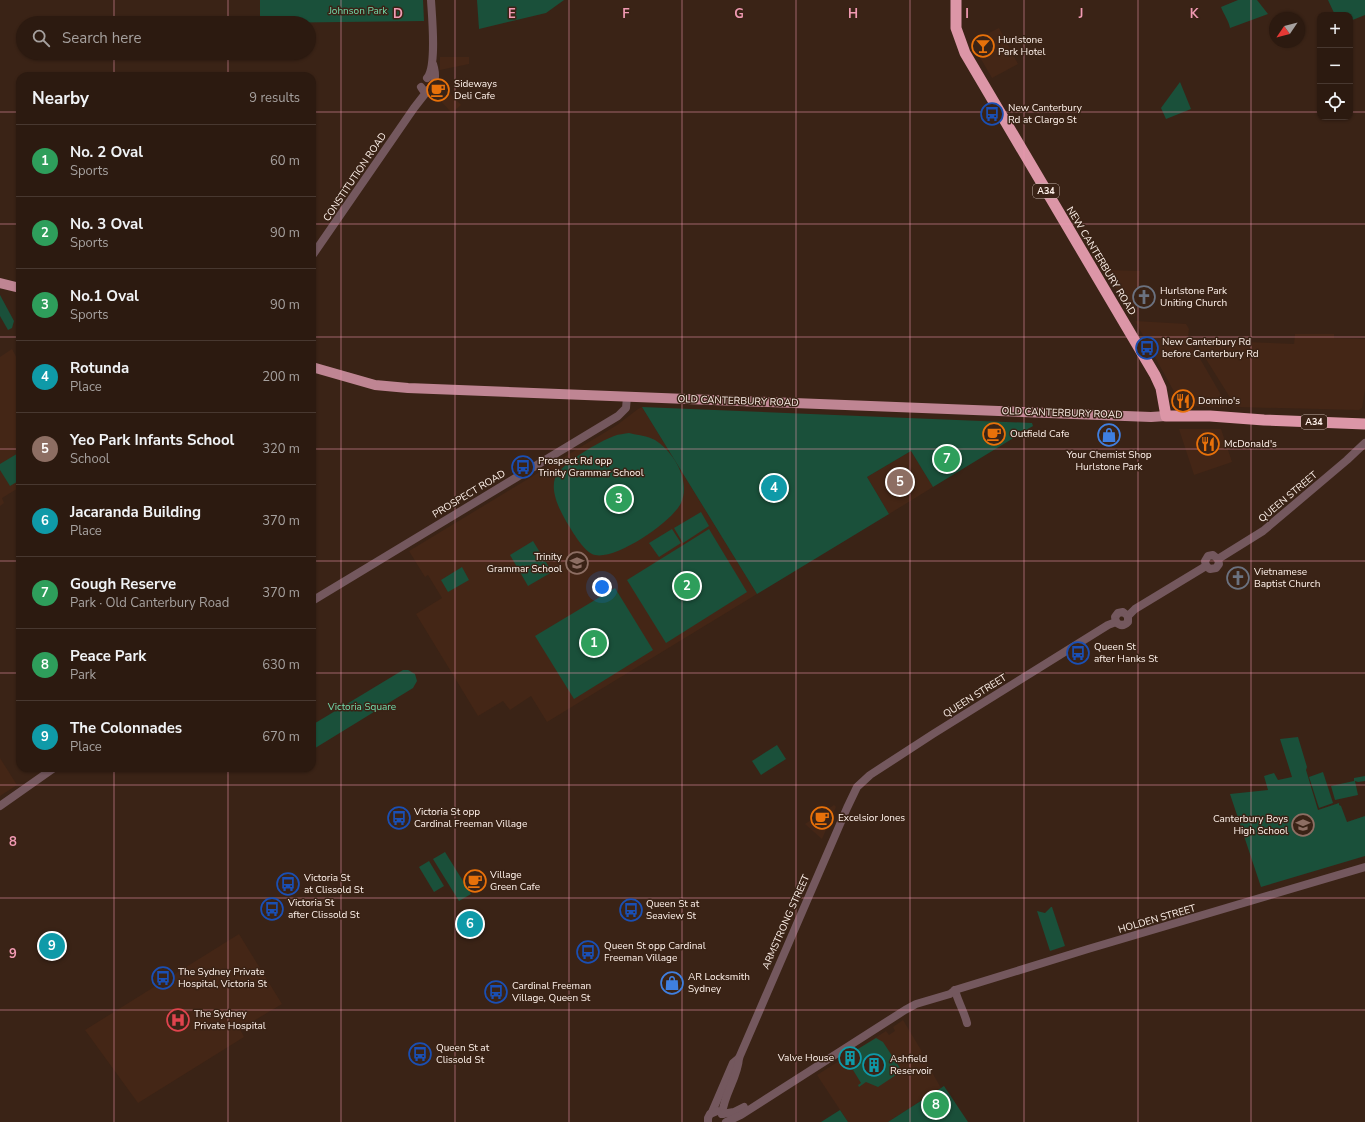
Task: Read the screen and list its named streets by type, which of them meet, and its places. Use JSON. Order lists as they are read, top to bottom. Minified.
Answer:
{"streets":{"highway":["A34","NEW CANTERBURY ROAD"],"main road":["OLD CANTERBURY ROAD"],"street":["CONSTITUTION ROAD","PROSPECT ROAD","QUEEN STREET","HOLDEN STREET","ARMSTRONG STREET"]},"crossings":[["A34","NEW CANTERBURY ROAD"],["A34","OLD CANTERBURY ROAD"],["NEW CANTERBURY ROAD","OLD CANTERBURY ROAD"],["OLD CANTERBURY ROAD","PROSPECT ROAD"],["QUEEN STREET","ARMSTRONG STREET"],["HOLDEN STREET","ARMSTRONG STREET"]],"parks":["Johnson Park","Victoria Square"],"places":{"bar":["Hurlstone Park Hotel"],"cafe":["Sideways Deli Cafe","Outfield Cafe","Excelsior Jones","Village Green Cafe"],"bus stop":["New Canterbury Rd at Clargo St","New Canterbury Rd before Canterbury Rd","Prospect Rd opp Trinity Grammar School","Queen St after Hanks St","Victoria St opp Cardinal Freeman Village","Victoria St at Clissold St","Victoria St after Clissold St","Queen St at Seaview St","Queen St opp Cardinal Freeman Village","The Sydney Private Hospital, Victoria St","Cardinal Freeman Village, Queen St","Queen St at Clissold St"],"church":["Hurlstone Park Uniting Church","Vietnamese Baptist Church"],"restaurant":["Domino's","McDonald's"],"shop":["Your Chemist Shop Hurlstone Park","AR Locksmith Sydney"],"school or university":["Trinity Grammar School","Canterbury Boys High School"],"hospital":["The Sydney Private Hospital"],"building":["Valve House","Ashfield Reservoir"]},"north":"bottom left","page":{"map_buttons":["+","−"],"search":"Search here","heading":["Nearby","9 results"],"list":[{"mark":"1","name":"No. 2 Oval","note":"Sports","value":"60 m"},{"mark":"2","name":"No. 3 Oval","note":"Sports","value":"90 m"},{"mark":"3","name":"No.1 Oval","note":"Sports","value":"90 m"},{"mark":"4","name":"Rotunda","note":"Place","value":"200 m"},{"mark":"5","name":"Yeo Park Infants School","note":"School","value":"320 m"},{"mark":"6","name":"Jacaranda Building","note":"Place","value":"370 m"},{"mark":"7","name":"Gough Reserve","note":"Park · Old Canterbury Road","value":"370 m"},{"mark":"8","name":"Peace Park","note":"Park","value":"630 m"},{"mark":"9","name":"The Colonnades","note":"Place","value":"670 m"}],"pins":["7","5","4","3","2","1","6","9","8"]},"grid":{"columns":["D","E","F","G","H","I","J","K"],"rows":["8","9"]}}
